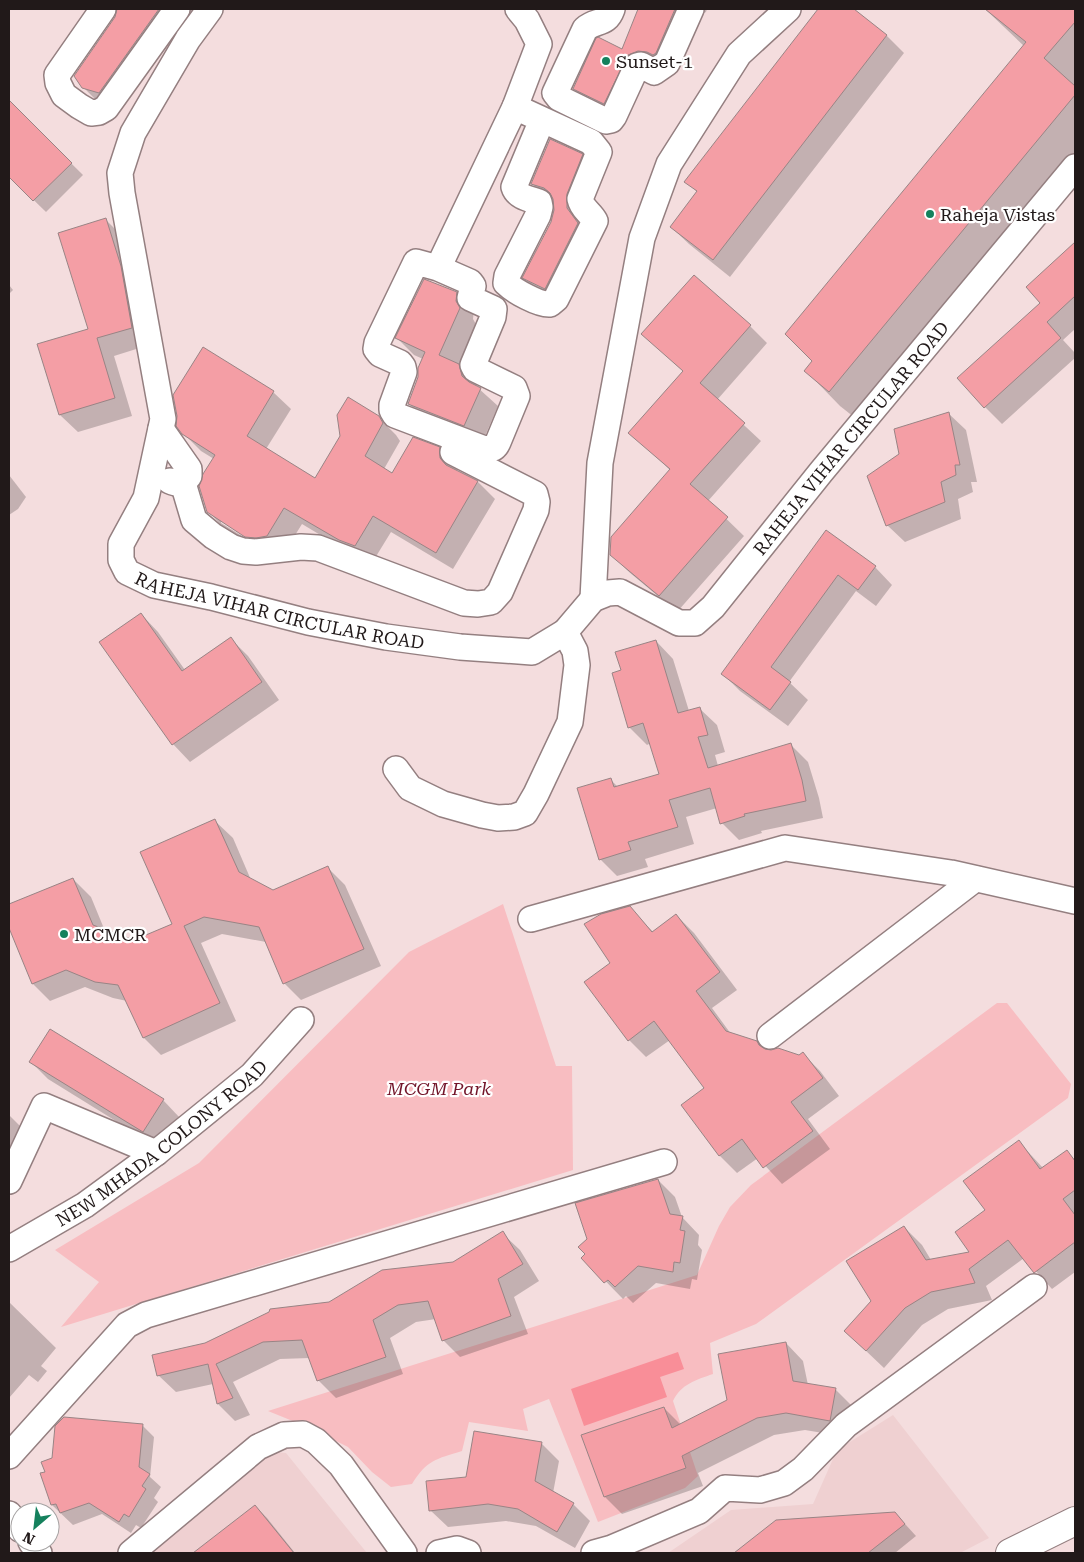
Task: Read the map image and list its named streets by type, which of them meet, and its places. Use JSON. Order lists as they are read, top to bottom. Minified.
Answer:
{"streets":{"street":["RAHEJA VIHAR CIRCULAR ROAD","NEW MHADA COLONY ROAD"]},"parks":["MCGM Park"],"places":["Sunset-1","Raheja Vistas","MCMCR"],"north":"bottom left"}
